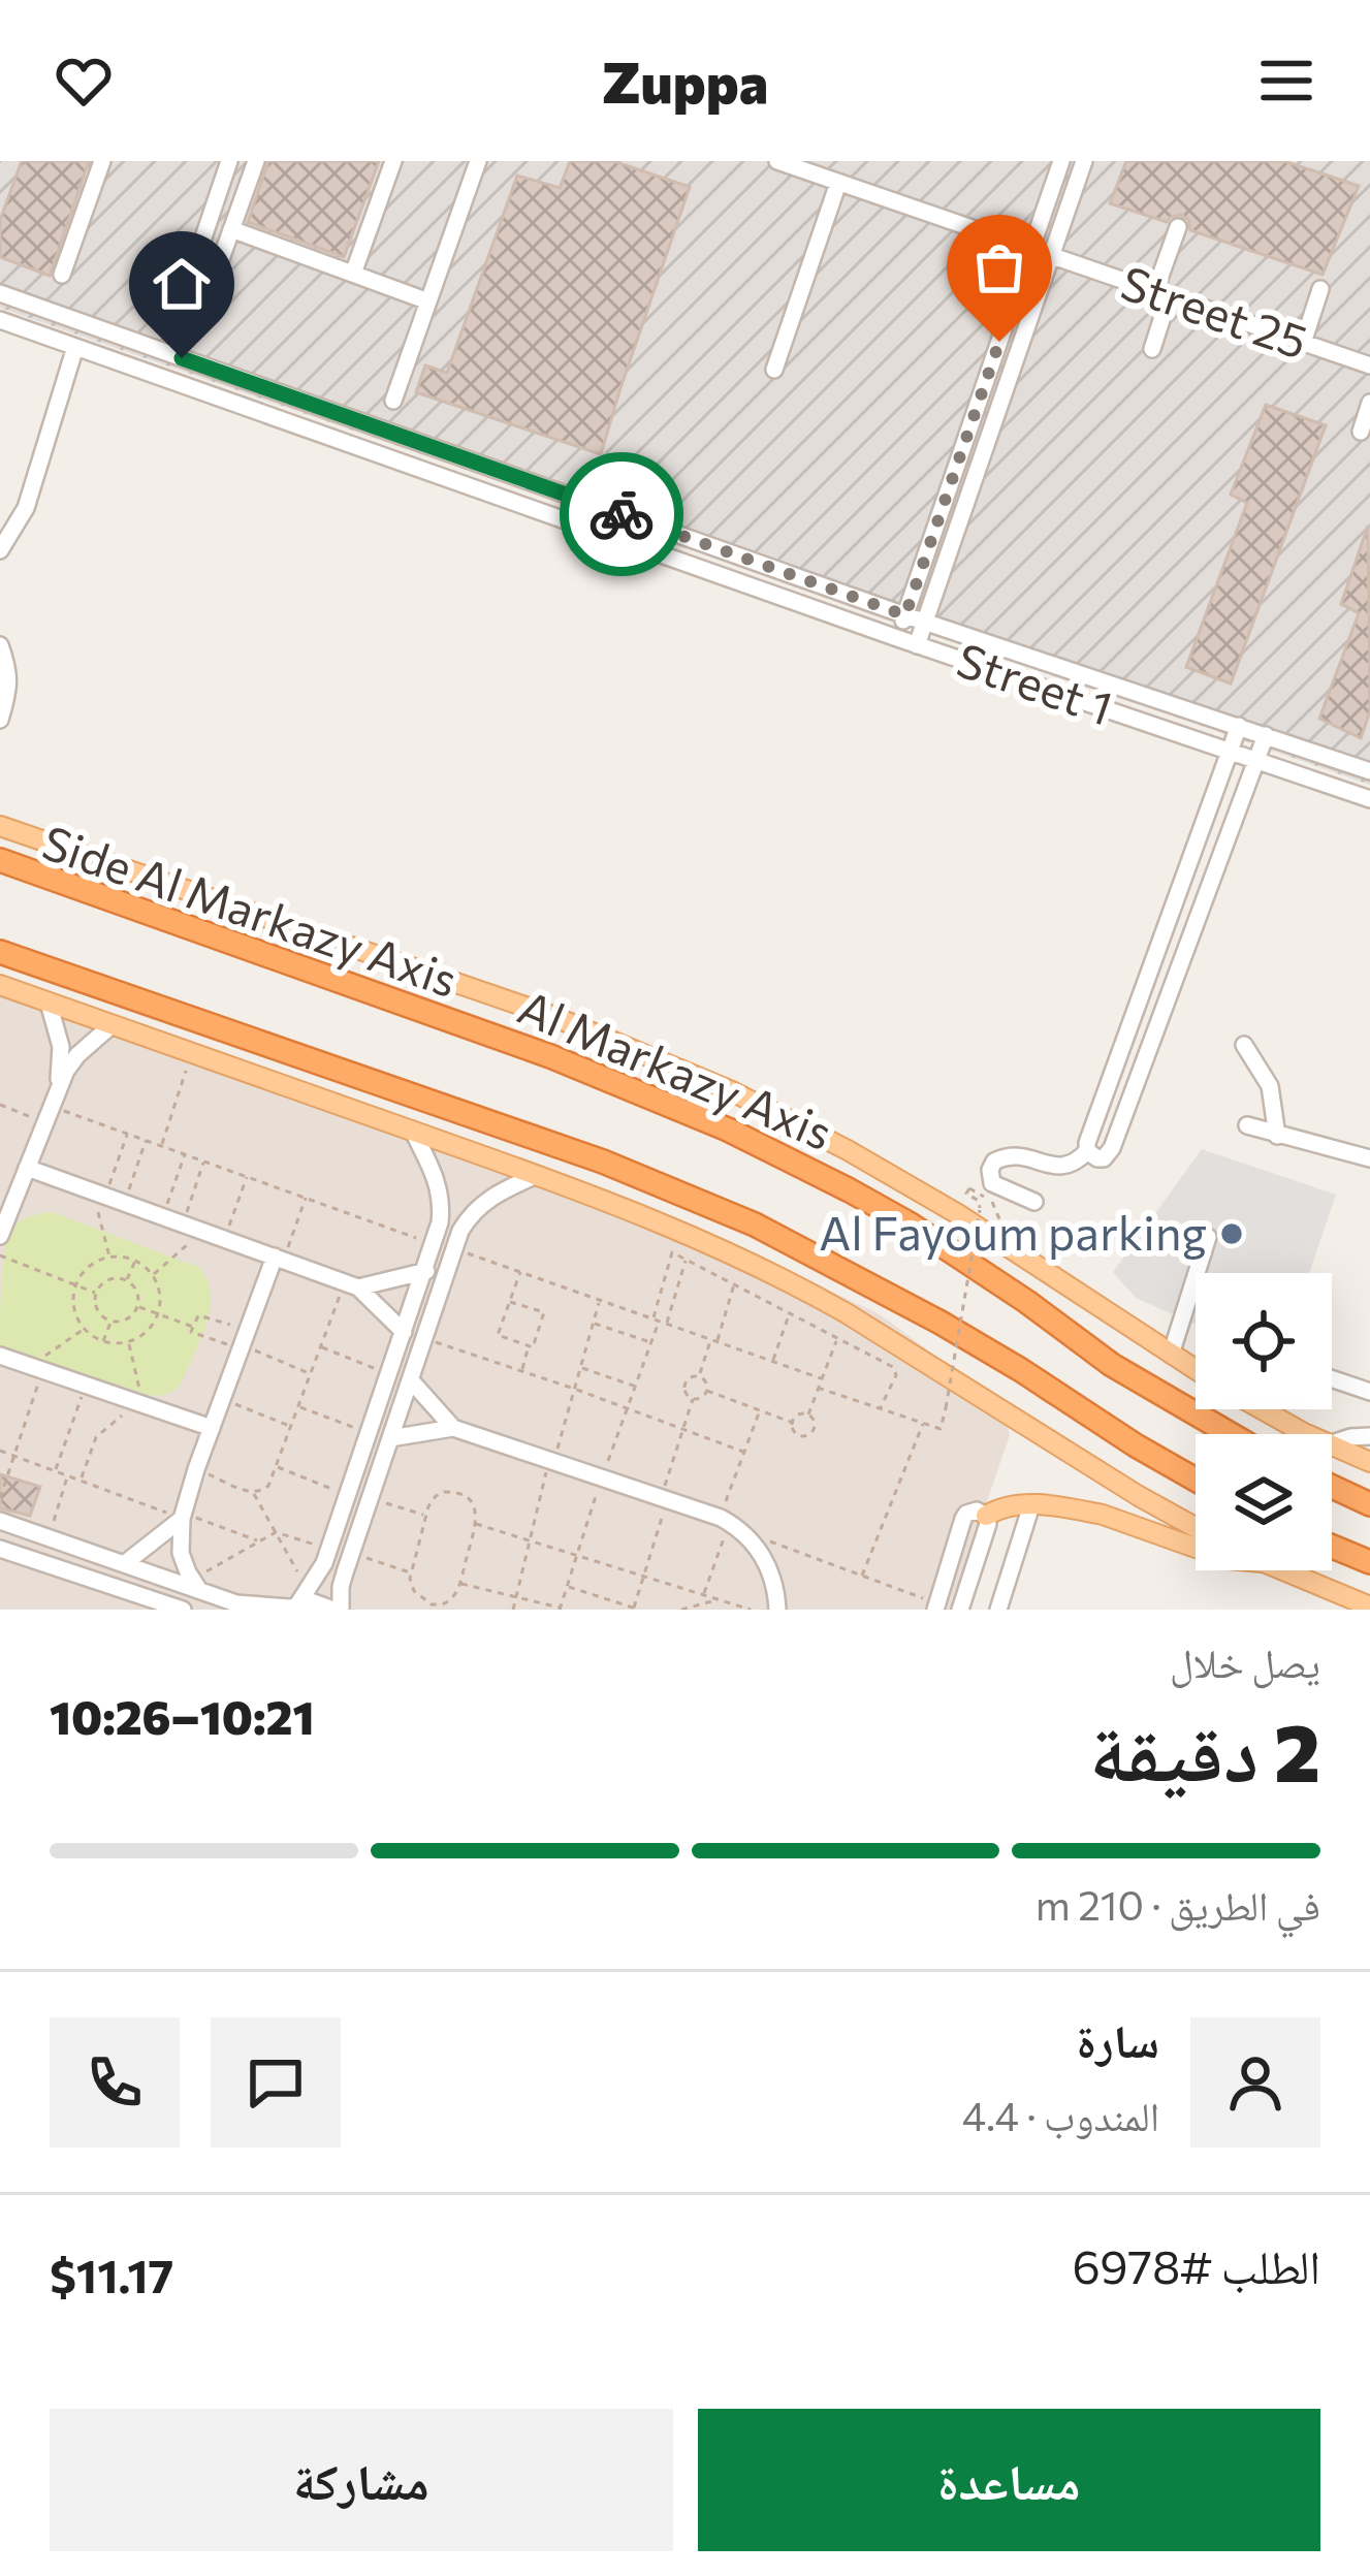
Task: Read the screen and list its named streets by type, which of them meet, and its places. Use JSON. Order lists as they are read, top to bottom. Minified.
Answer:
{"streets":{"highway":["Al Markazy Axis"],"main road":["Side Al Markazy Axis"],"street":["Street 25","Street 1"]},"places":["Al Fayoum parking"],"page":{"header":"Zuppa","heading":["2 دقيقة","يصل خلال","10:21–10:26"],"panel":["سارة","المندوب · 4.4","الطلب #6978","$11.17"],"bar":"في الطريق · 210 m","buttons":["مساعدة","مشاركة"]}}
